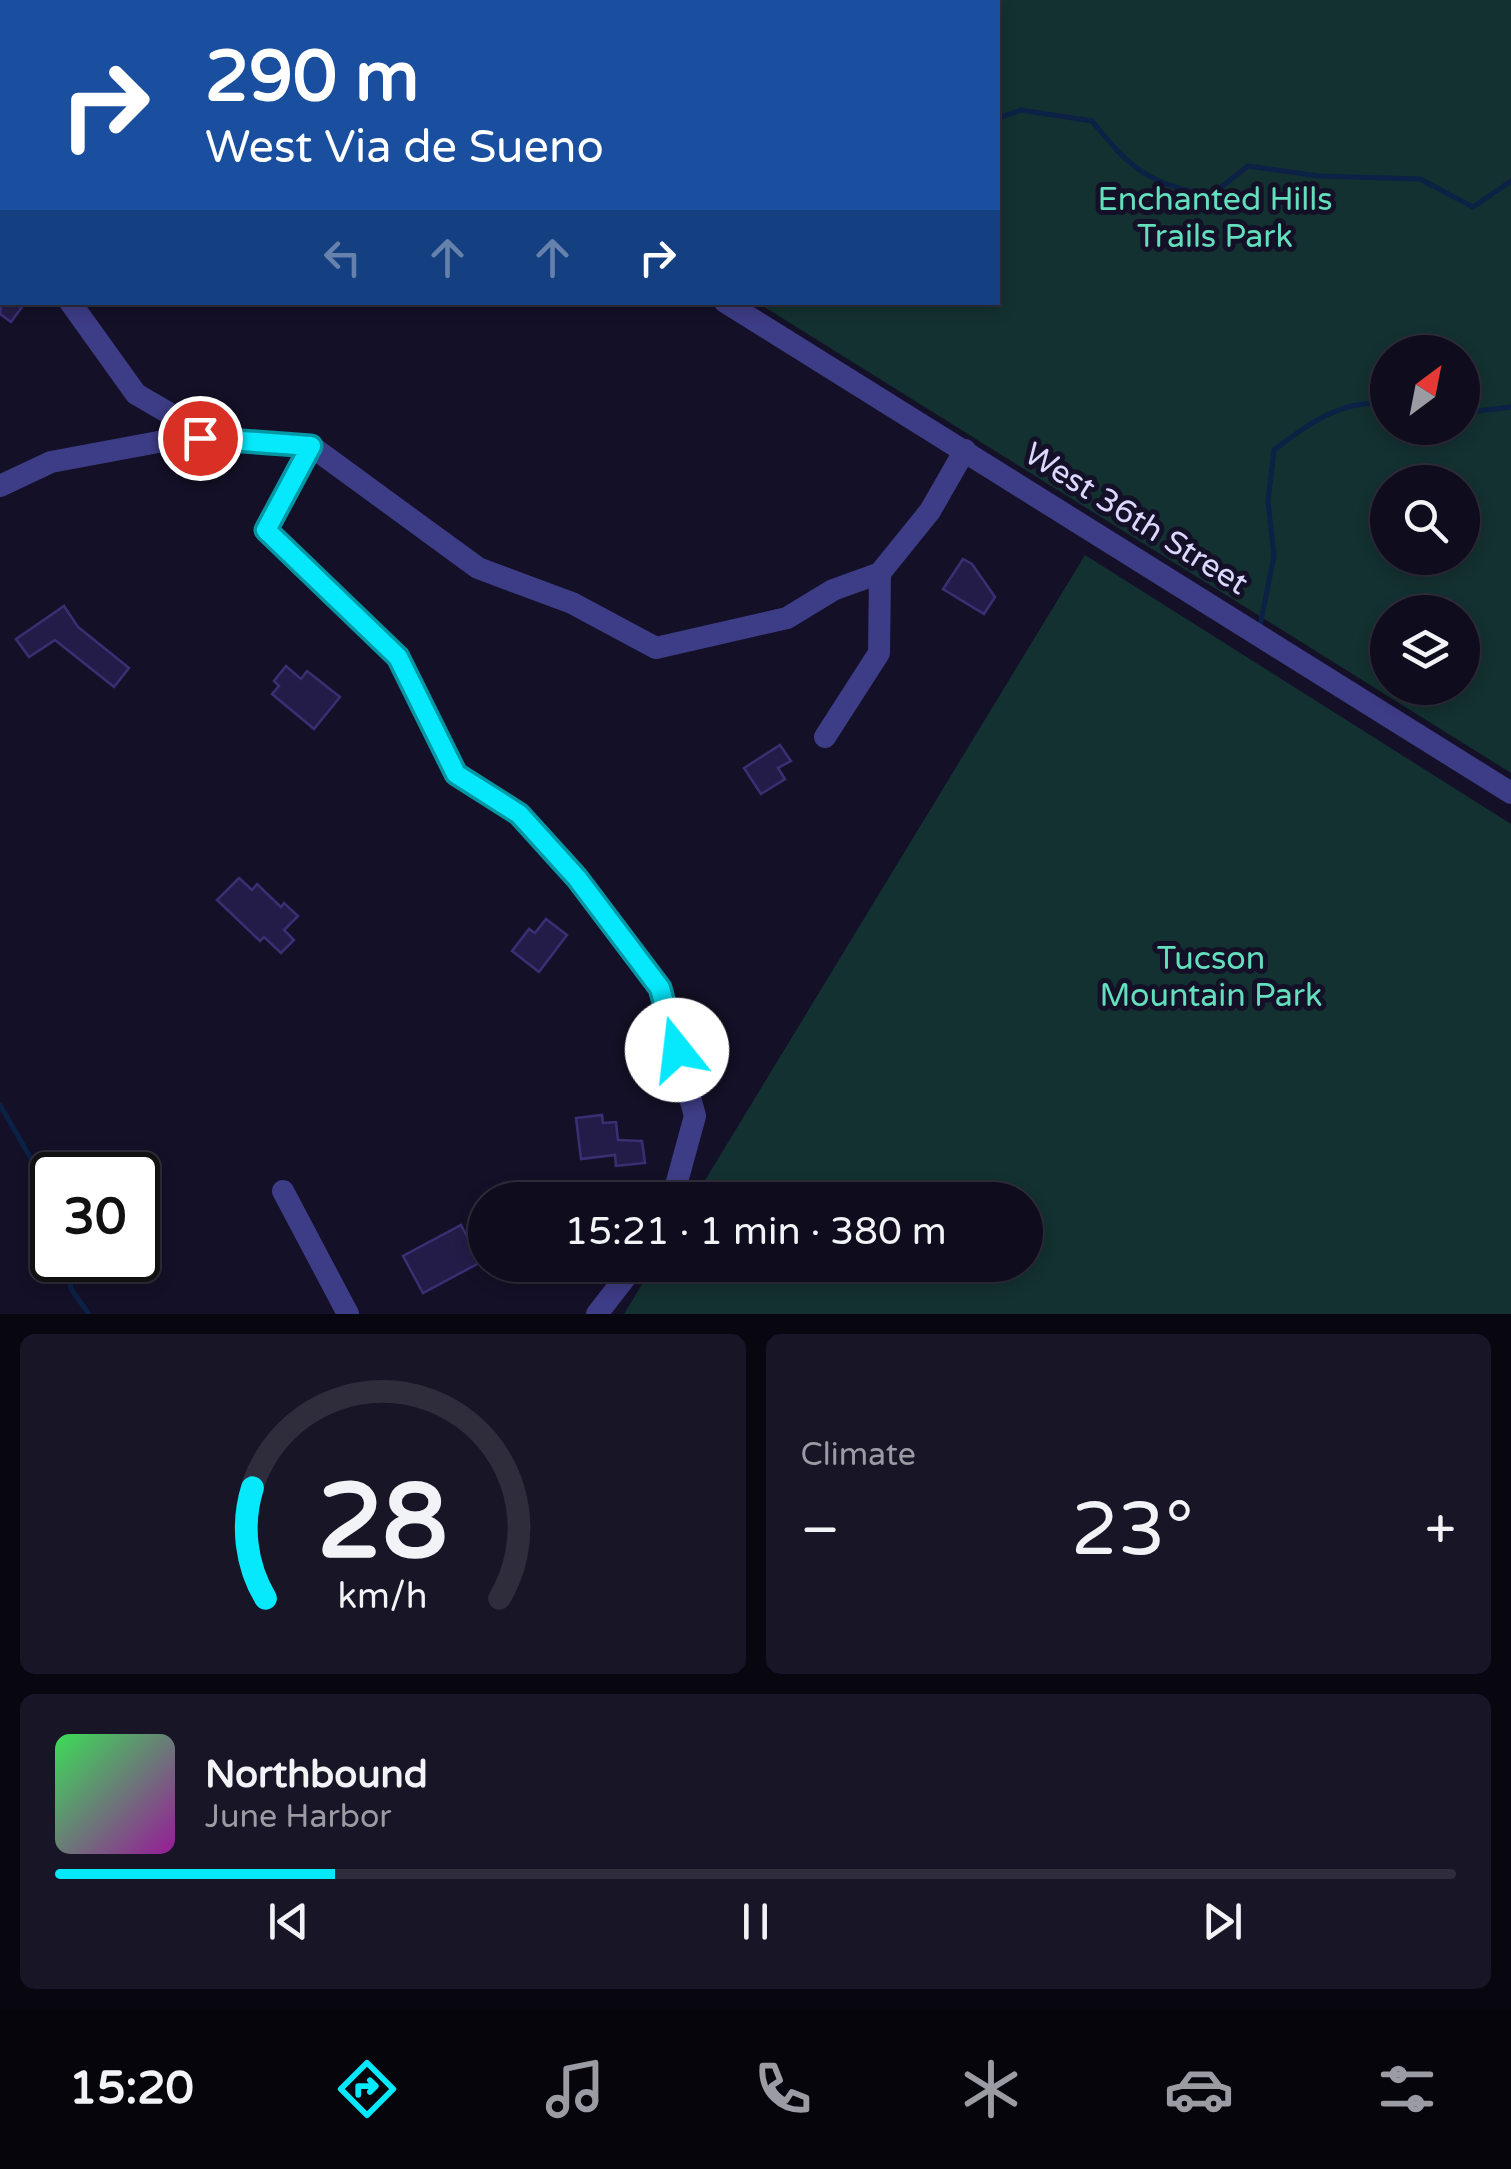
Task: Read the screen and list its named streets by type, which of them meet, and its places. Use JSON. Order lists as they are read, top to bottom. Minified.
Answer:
{"streets":{"street":["West 36th Street"]},"parks":["Enchanted Hills Trails Park","Tucson Mountain Park"],"north":"top right","page":{"turn":["290 m","West Via de Sueno"],"limit":"30","trip":"15:21 · 1 min · 380 m","tile":"Climate","heat":["−","23°","+"],"song":["Northbound","June Harbor"],"tabs":"15:20","gauge":["28","km/h"]}}
